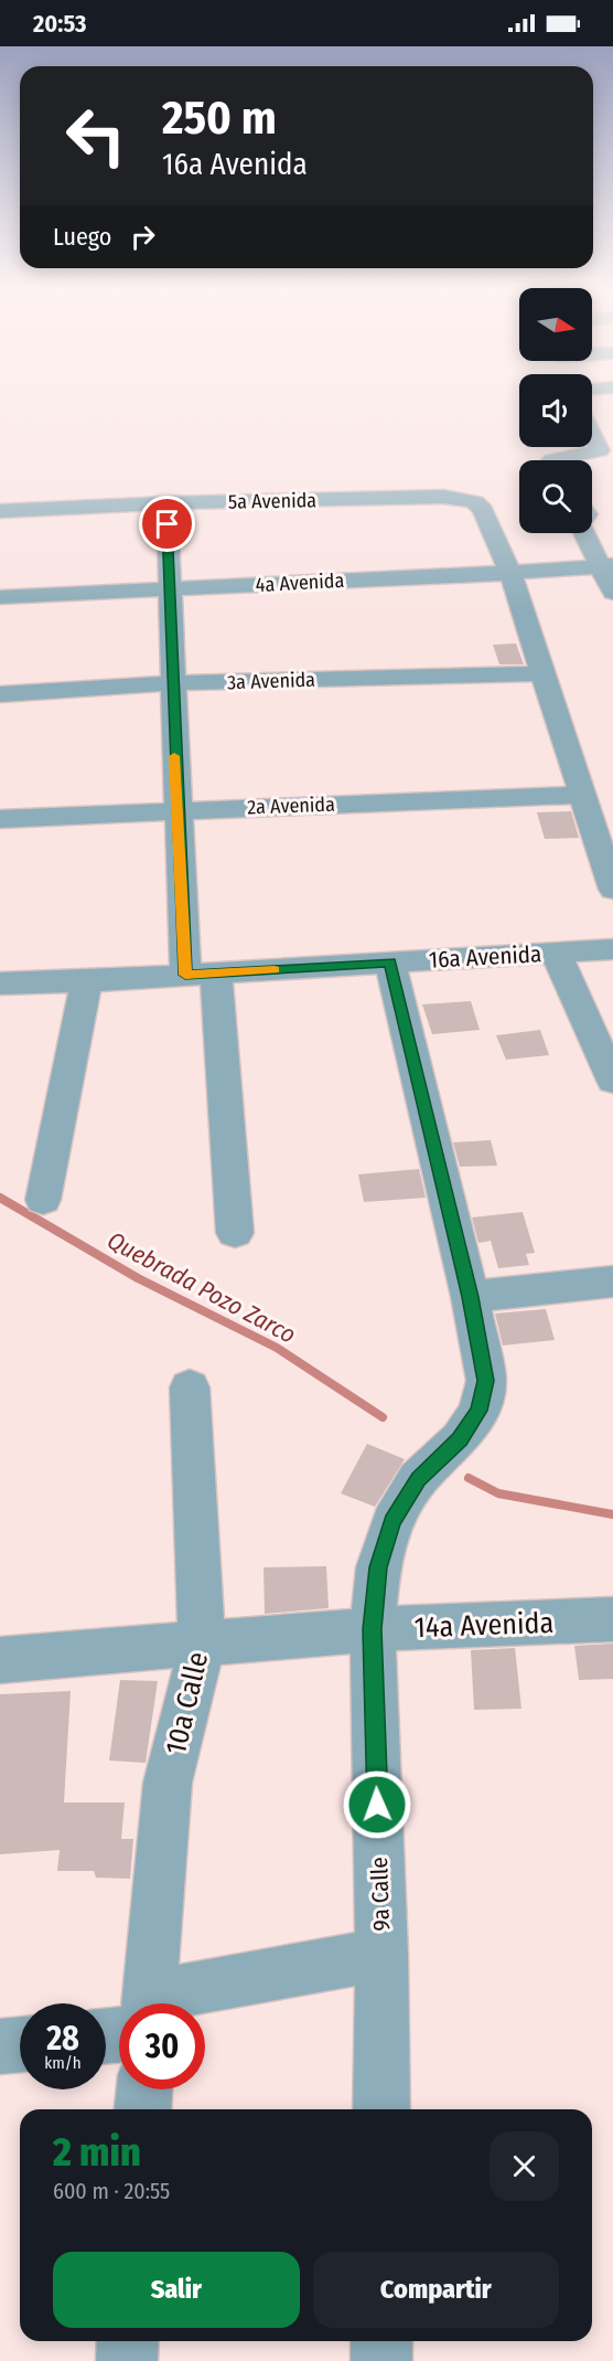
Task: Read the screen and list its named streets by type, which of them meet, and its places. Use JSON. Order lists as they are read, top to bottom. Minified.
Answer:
{"streets":{"street":["5a Avenida","4a Avenida","3a Avenida","2a Avenida","16a Avenida","14a Avenida","10a Calle","9a Calle"]},"crossings":[["5a Avenida","4a Avenida"],["16a Avenida","9a Calle"],["14a Avenida","10a Calle"],["14a Avenida","9a Calle"]],"water":["Quebrada Pozo Zarco"],"north":"right","page":{"status":"20:53","turn":["250 m","16a Avenida"],"then":"Luego","speed":"28 km/h","limit":"30","heading":["2 min","600 m · 20:55"],"buttons":["Salir","Compartir"]}}
